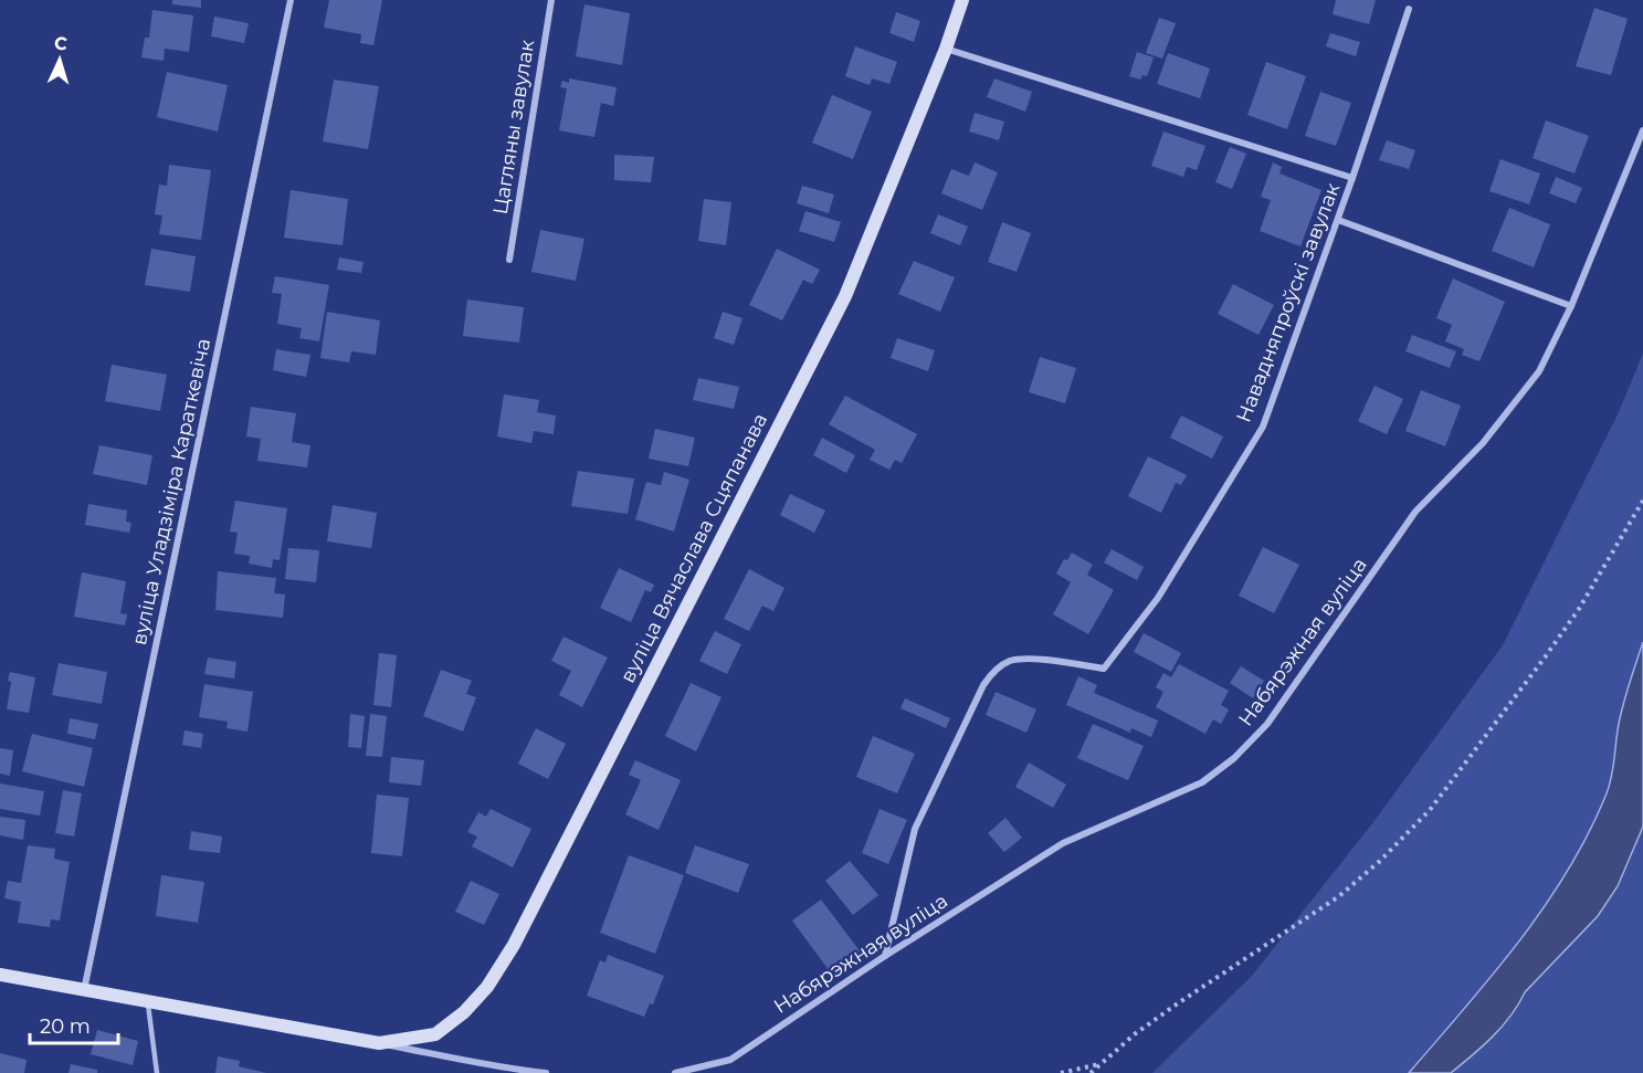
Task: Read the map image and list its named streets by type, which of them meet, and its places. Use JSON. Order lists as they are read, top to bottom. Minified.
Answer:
{"streets":{"main road":["вуліца Вячаслава Сцяпанава"],"street":["Цагляны завулак","Навадняпроўскі завулак","вуліца Уладзіміра Караткевіча","Набярэжная вуліца"]},"crossings":[["Навадняпроўскі завулак","Набярэжная вуліца"],["вуліца Уладзіміра Караткевіча","вуліца Вячаслава Сцяпанава"]],"scale_bar":"20 m","north":"top"}
